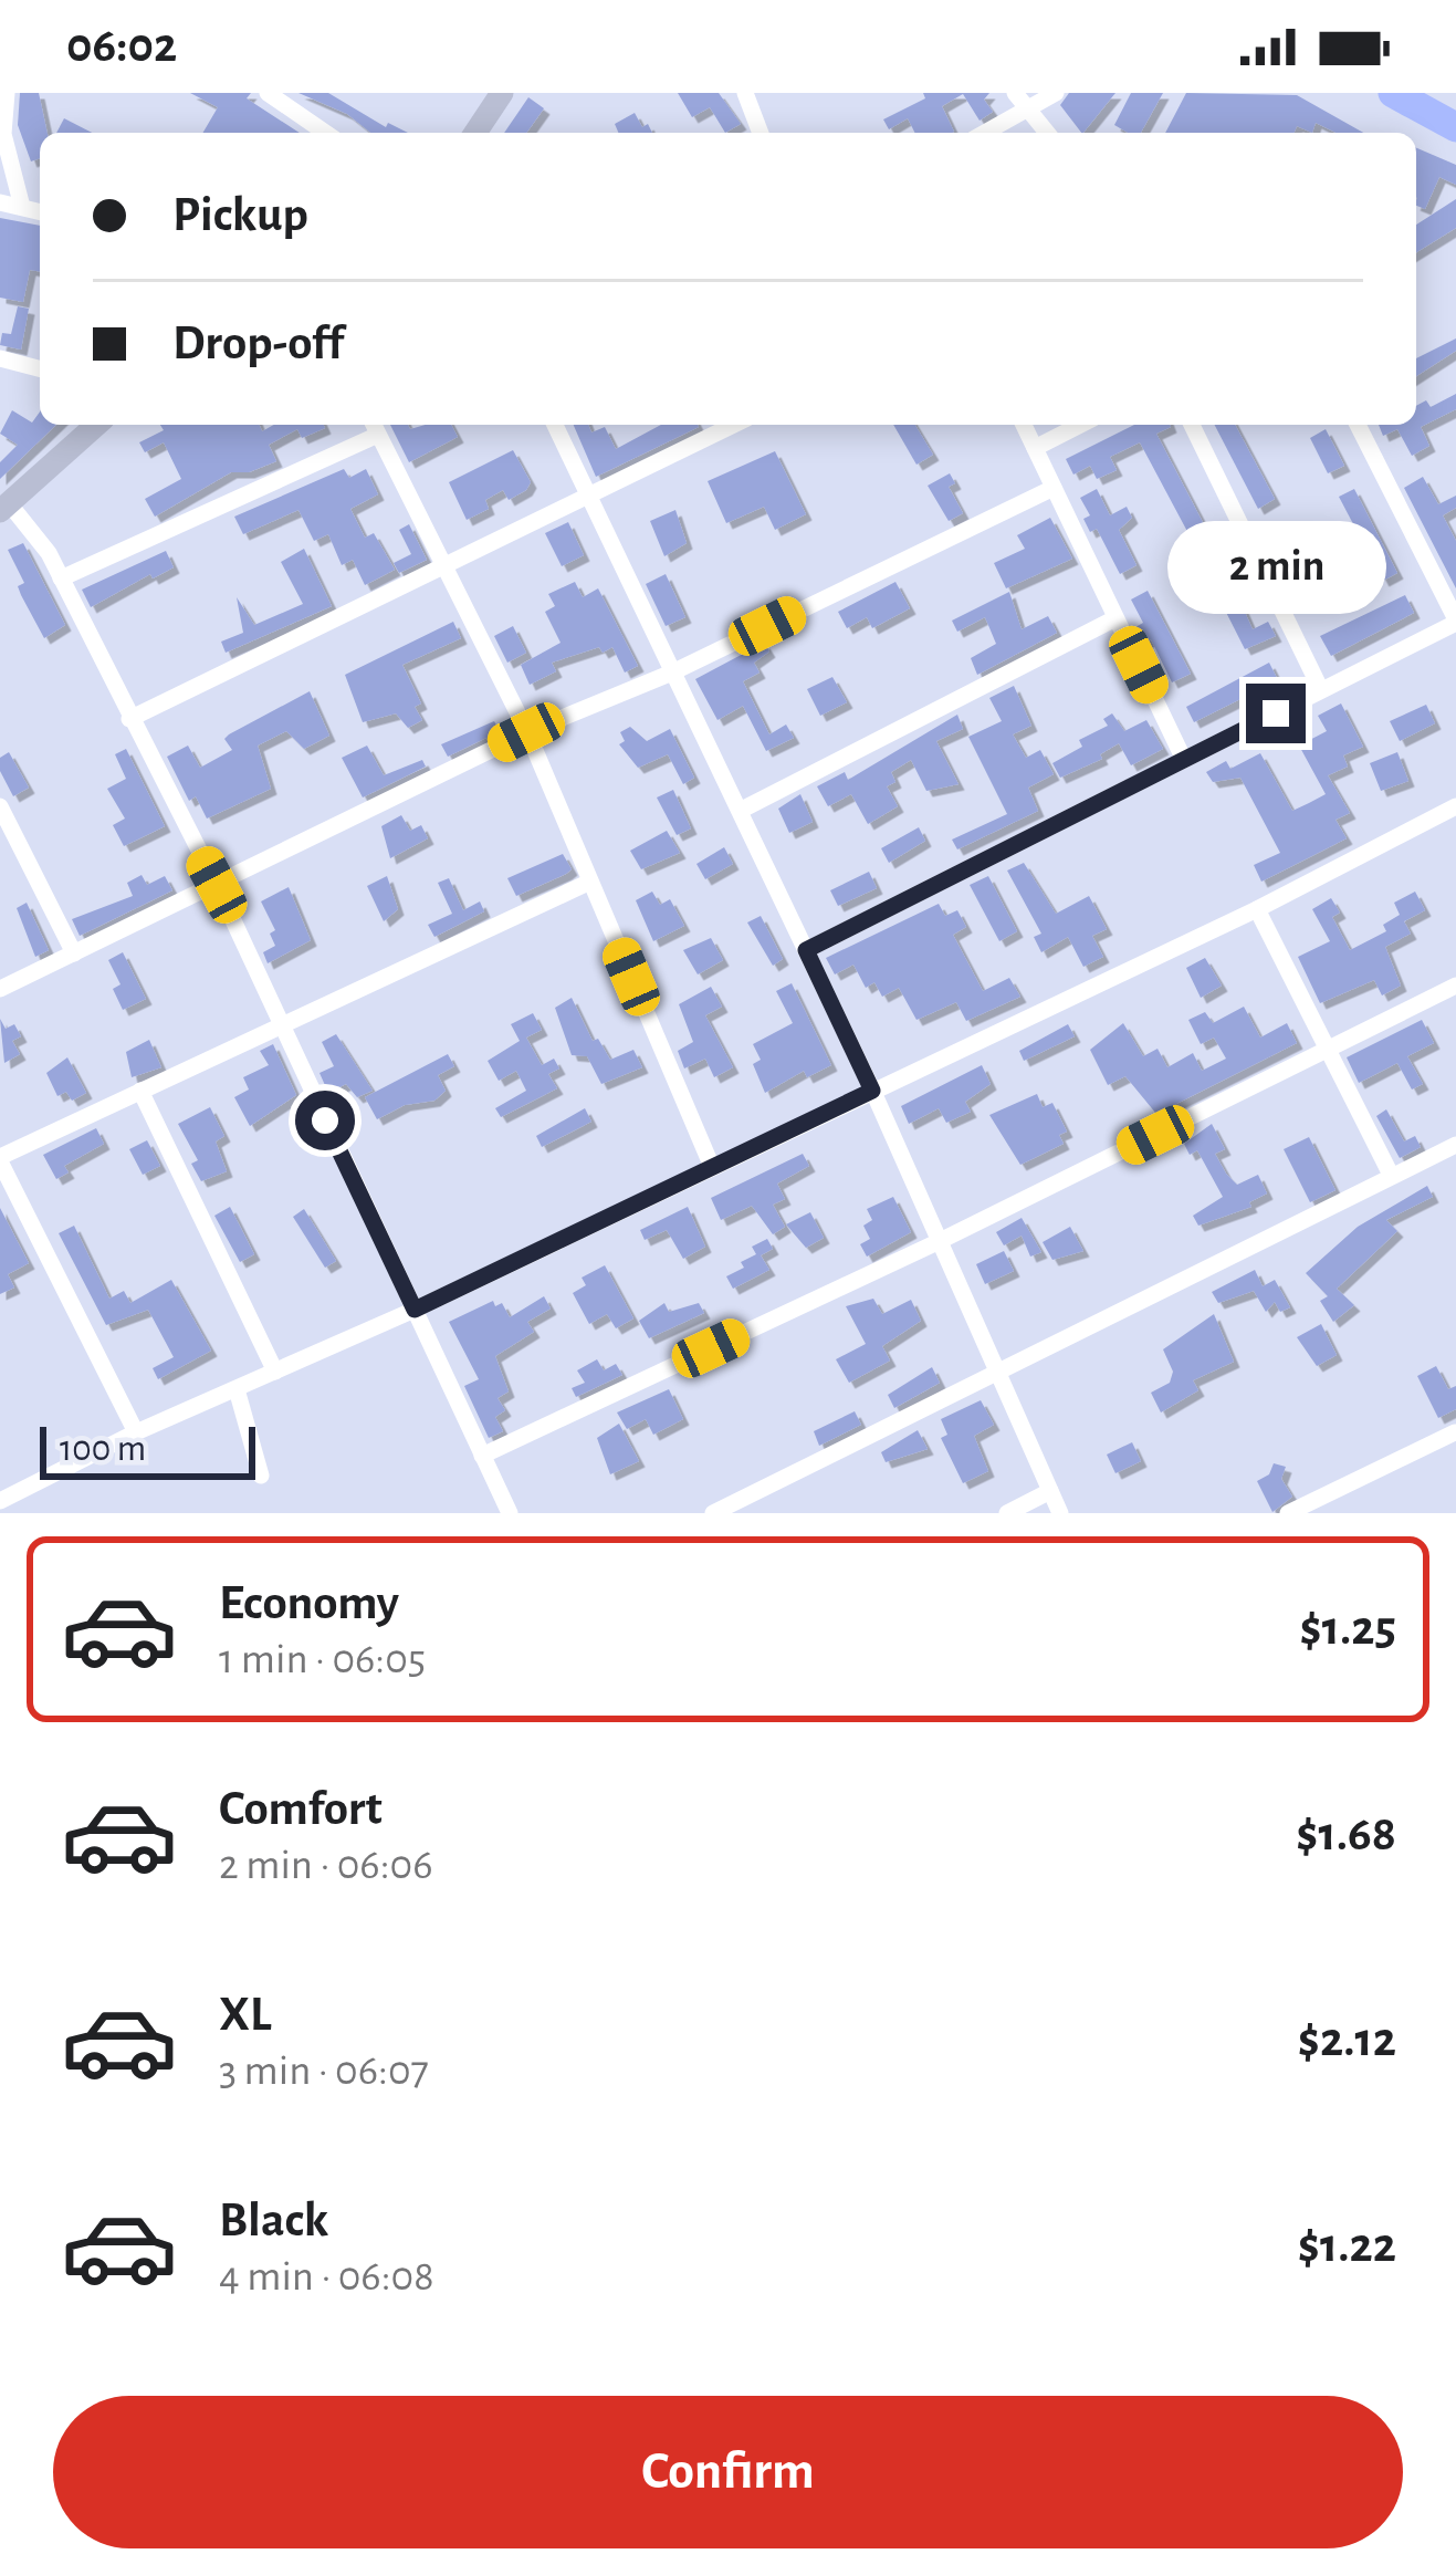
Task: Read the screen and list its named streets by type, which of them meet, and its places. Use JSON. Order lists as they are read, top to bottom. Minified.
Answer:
{"scale_bar":"100 m","page":{"status":"06:02","banner":["Pickup","Drop-off"],"bubble":"2 min","scale":"100 m","list":[{"name":"Economy","note":"1 min · 06:05","value":"$1.25"},{"name":"Comfort","note":"2 min · 06:06","value":"$1.68"},{"name":"XL","note":"3 min · 06:07","value":"$2.12"},{"name":"Black","note":"4 min · 06:08","value":"$1.22"}],"buttons":"Confirm"}}
